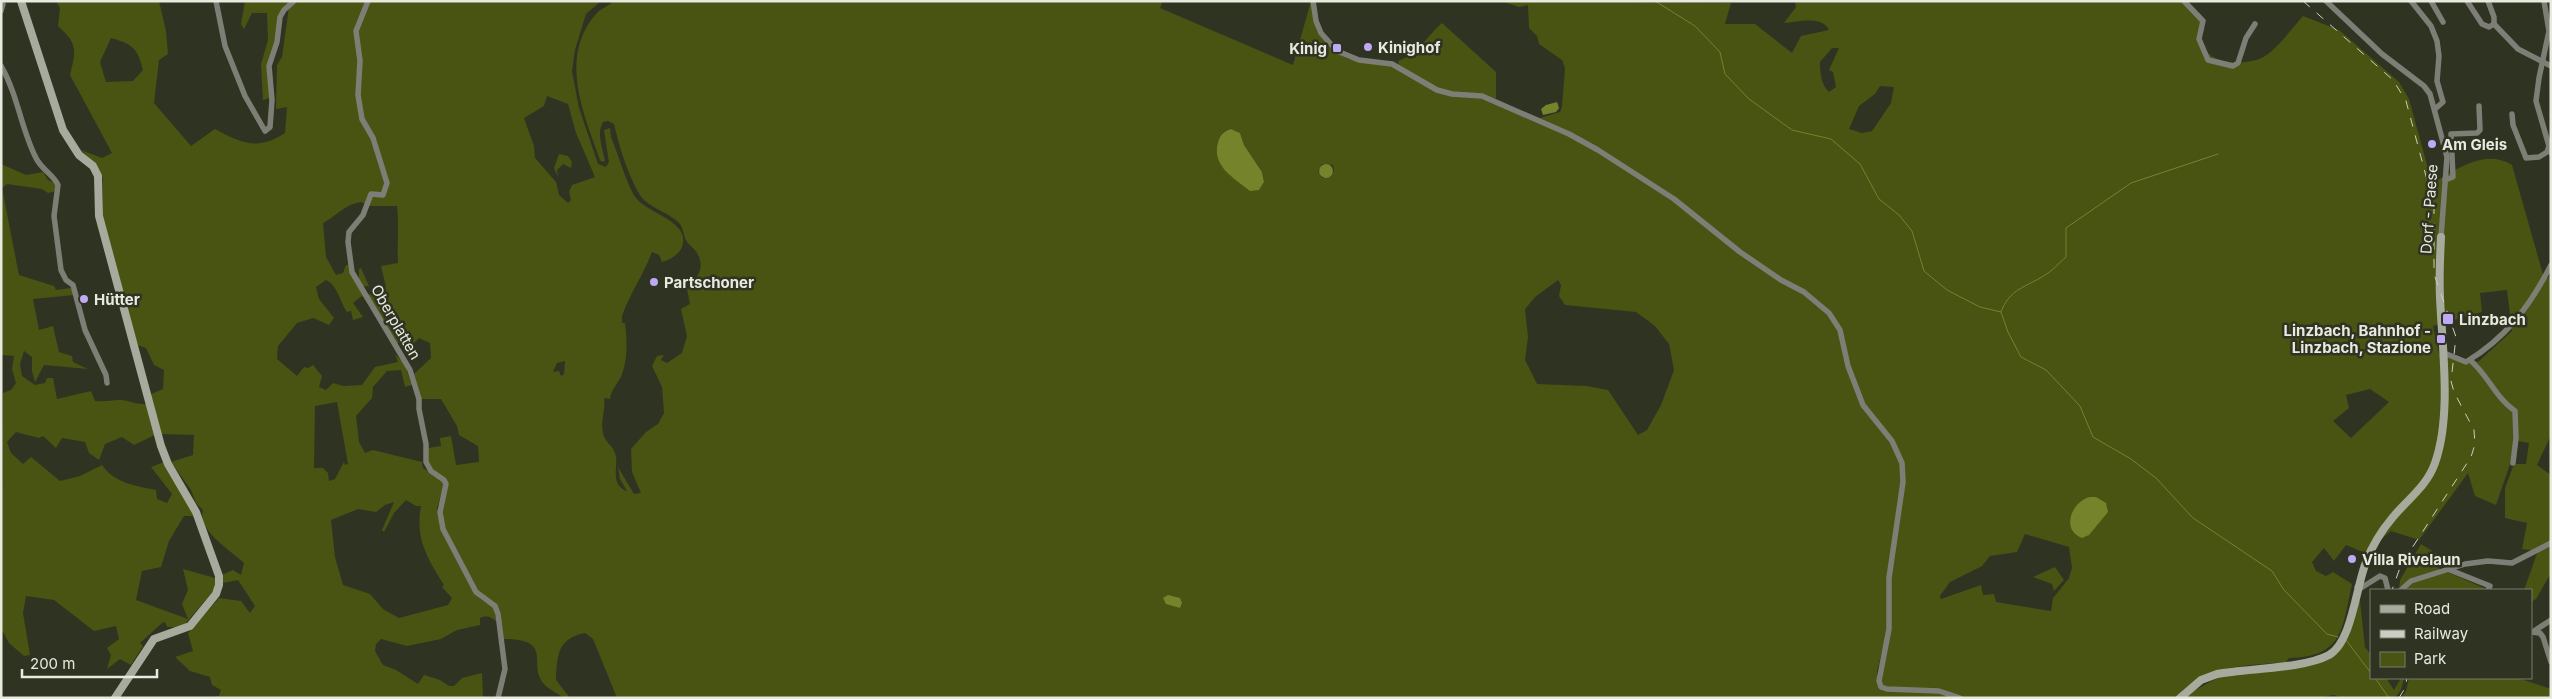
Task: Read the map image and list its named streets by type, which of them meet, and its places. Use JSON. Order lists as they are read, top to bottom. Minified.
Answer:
{"streets":{"main road":["Dorf - Paese"],"street":["Oberplatten"]},"places":{"other":["Kinighof","Am Gleis","Partschoner","Hütter","Villa Rivelaun"],"transit":["Kinig","Linzbach","Linzbach, Bahnhof - Linzbach, Stazione"]},"legend":["Road","Railway","Park"],"scale_bar":"200 m"}
